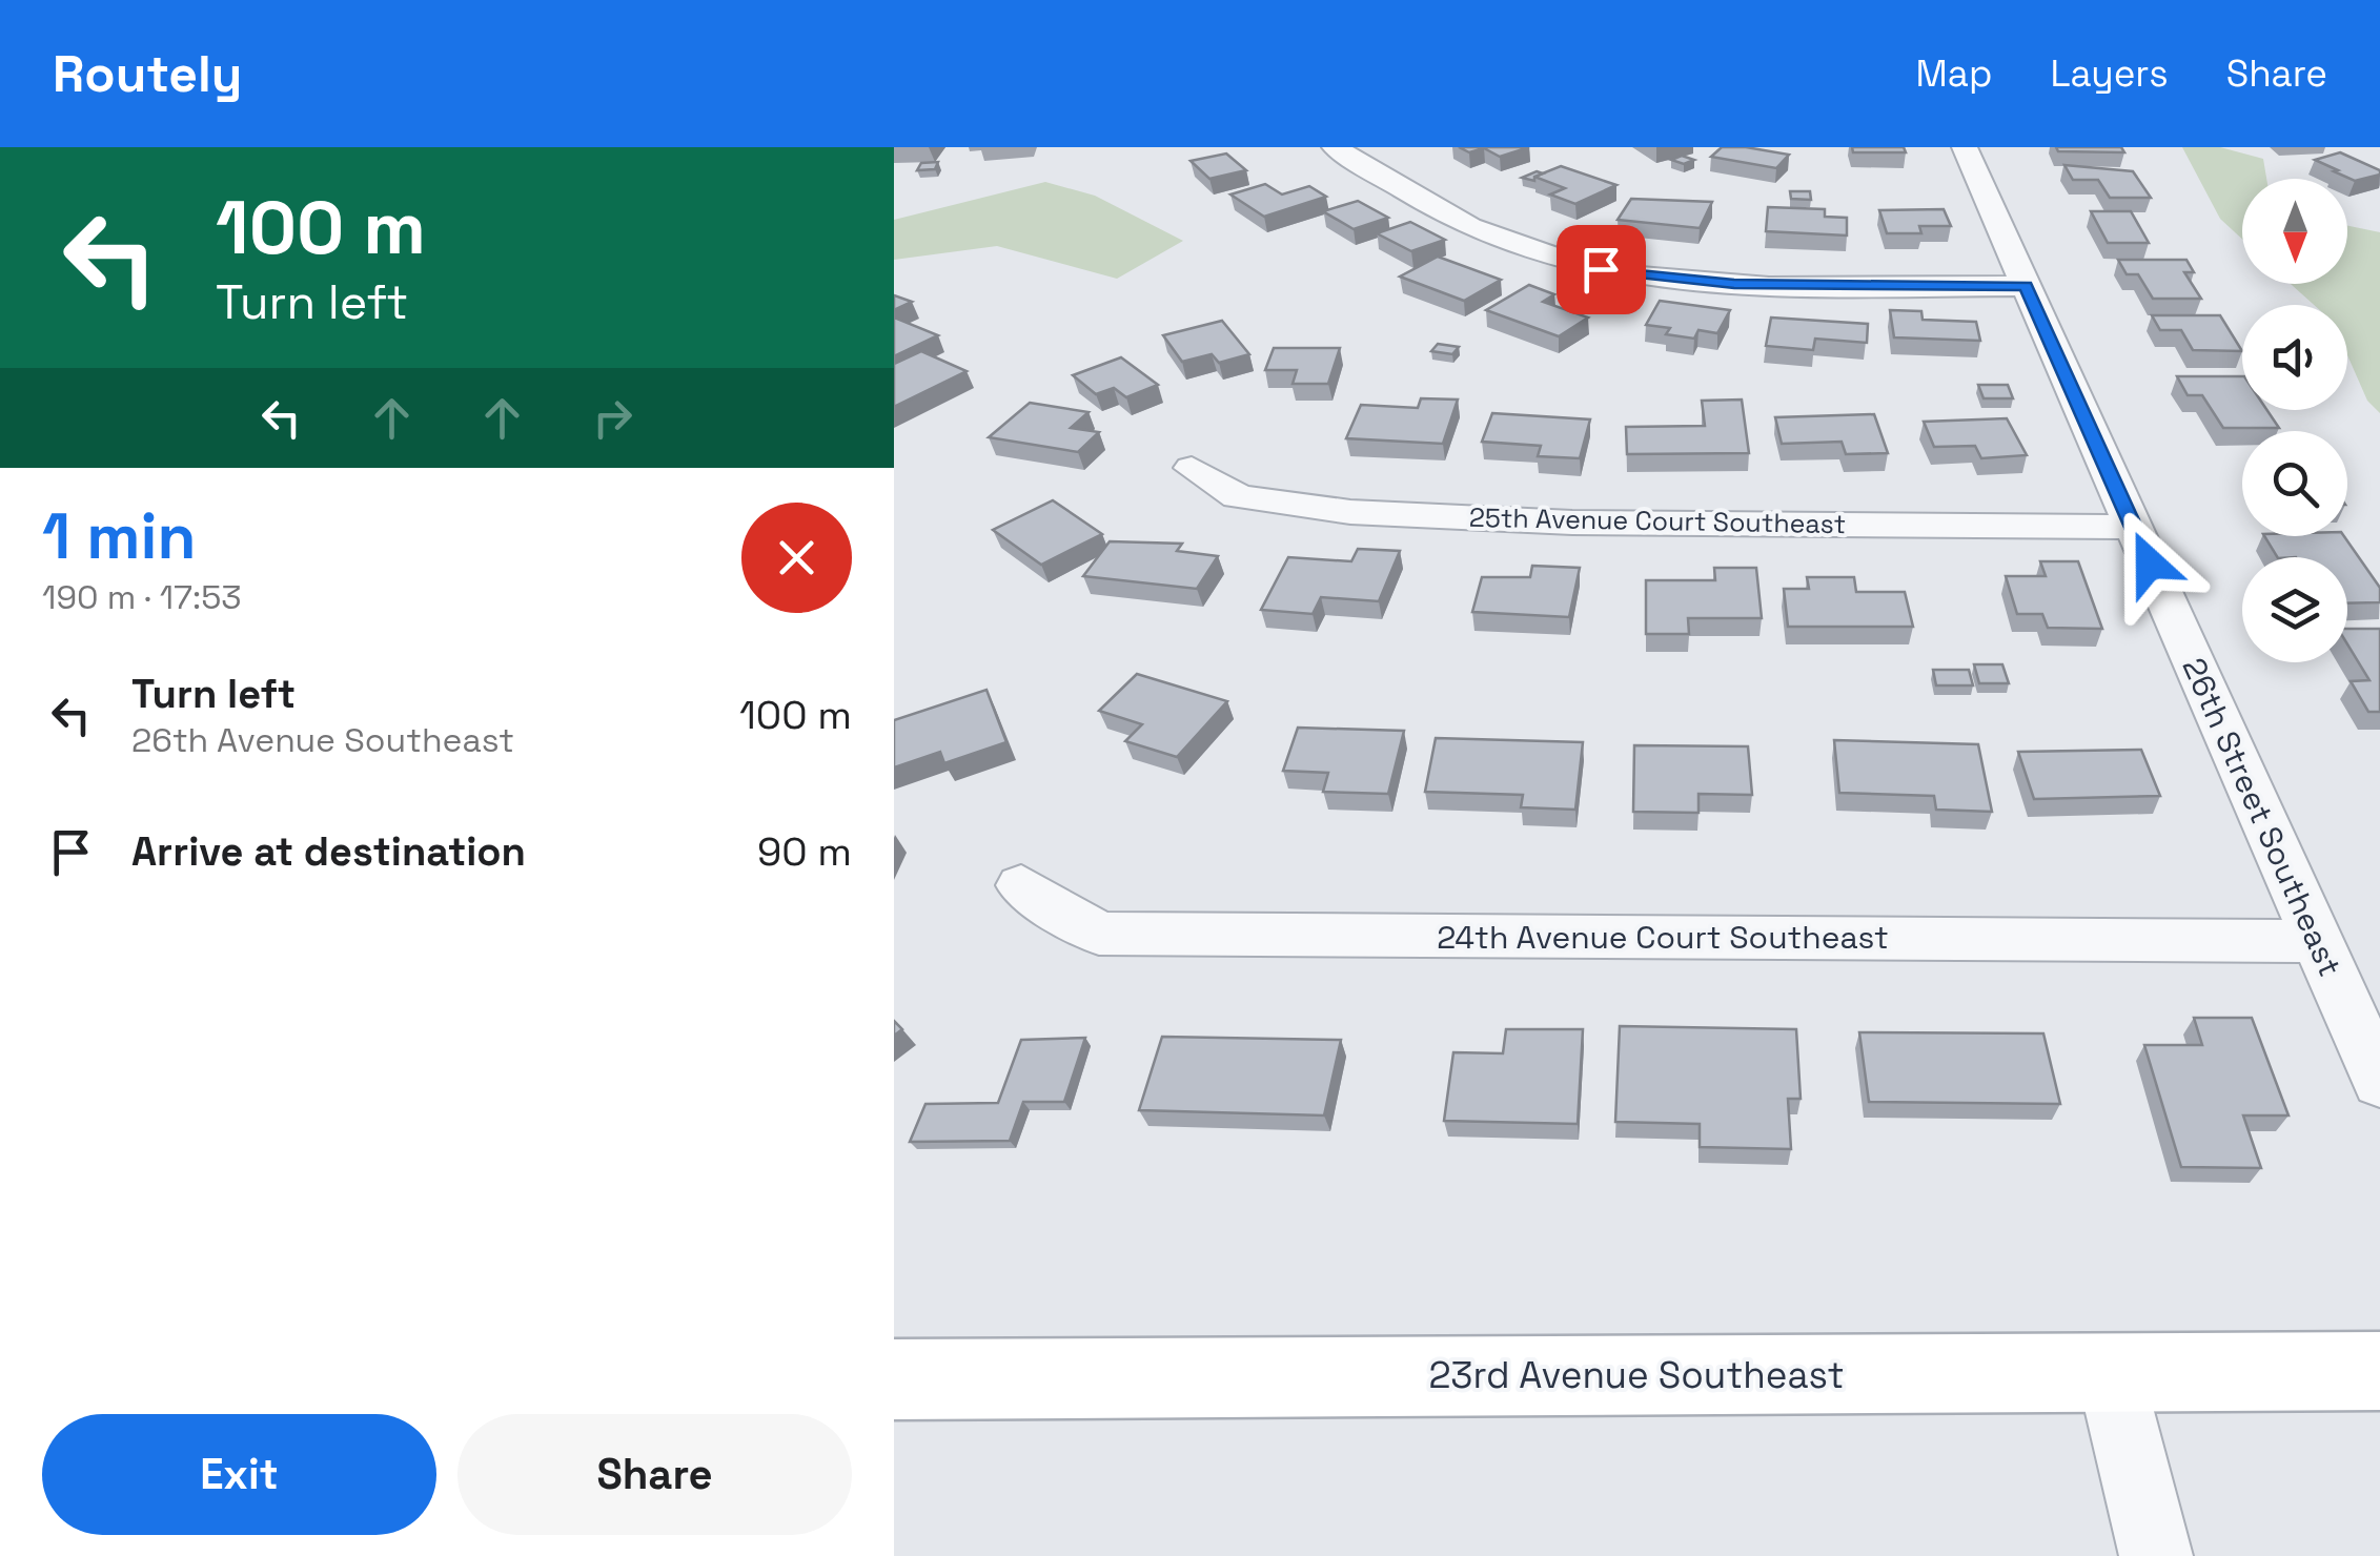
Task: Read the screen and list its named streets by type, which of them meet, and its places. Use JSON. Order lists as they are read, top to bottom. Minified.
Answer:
{"streets":{"street":["25th Avenue Court Southeast","26th Street Southeast","24th Avenue Court Southeast","23rd Avenue Southeast"]},"crossings":[["25th Avenue Court Southeast","26th Street Southeast"],["26th Street Southeast","24th Avenue Court Southeast"]],"north":"bottom","page":{"header":"Routely","nav":["Map","Layers","Share"],"turn":["100 m","Turn left"],"heading":["1 min","190 m · 17:53"],"list":[{"name":"Turn left","note":"26th Avenue Southeast","value":"100 m"},{"name":"Arrive at destination","value":"90 m"}],"buttons":["Exit","Share"]}}
